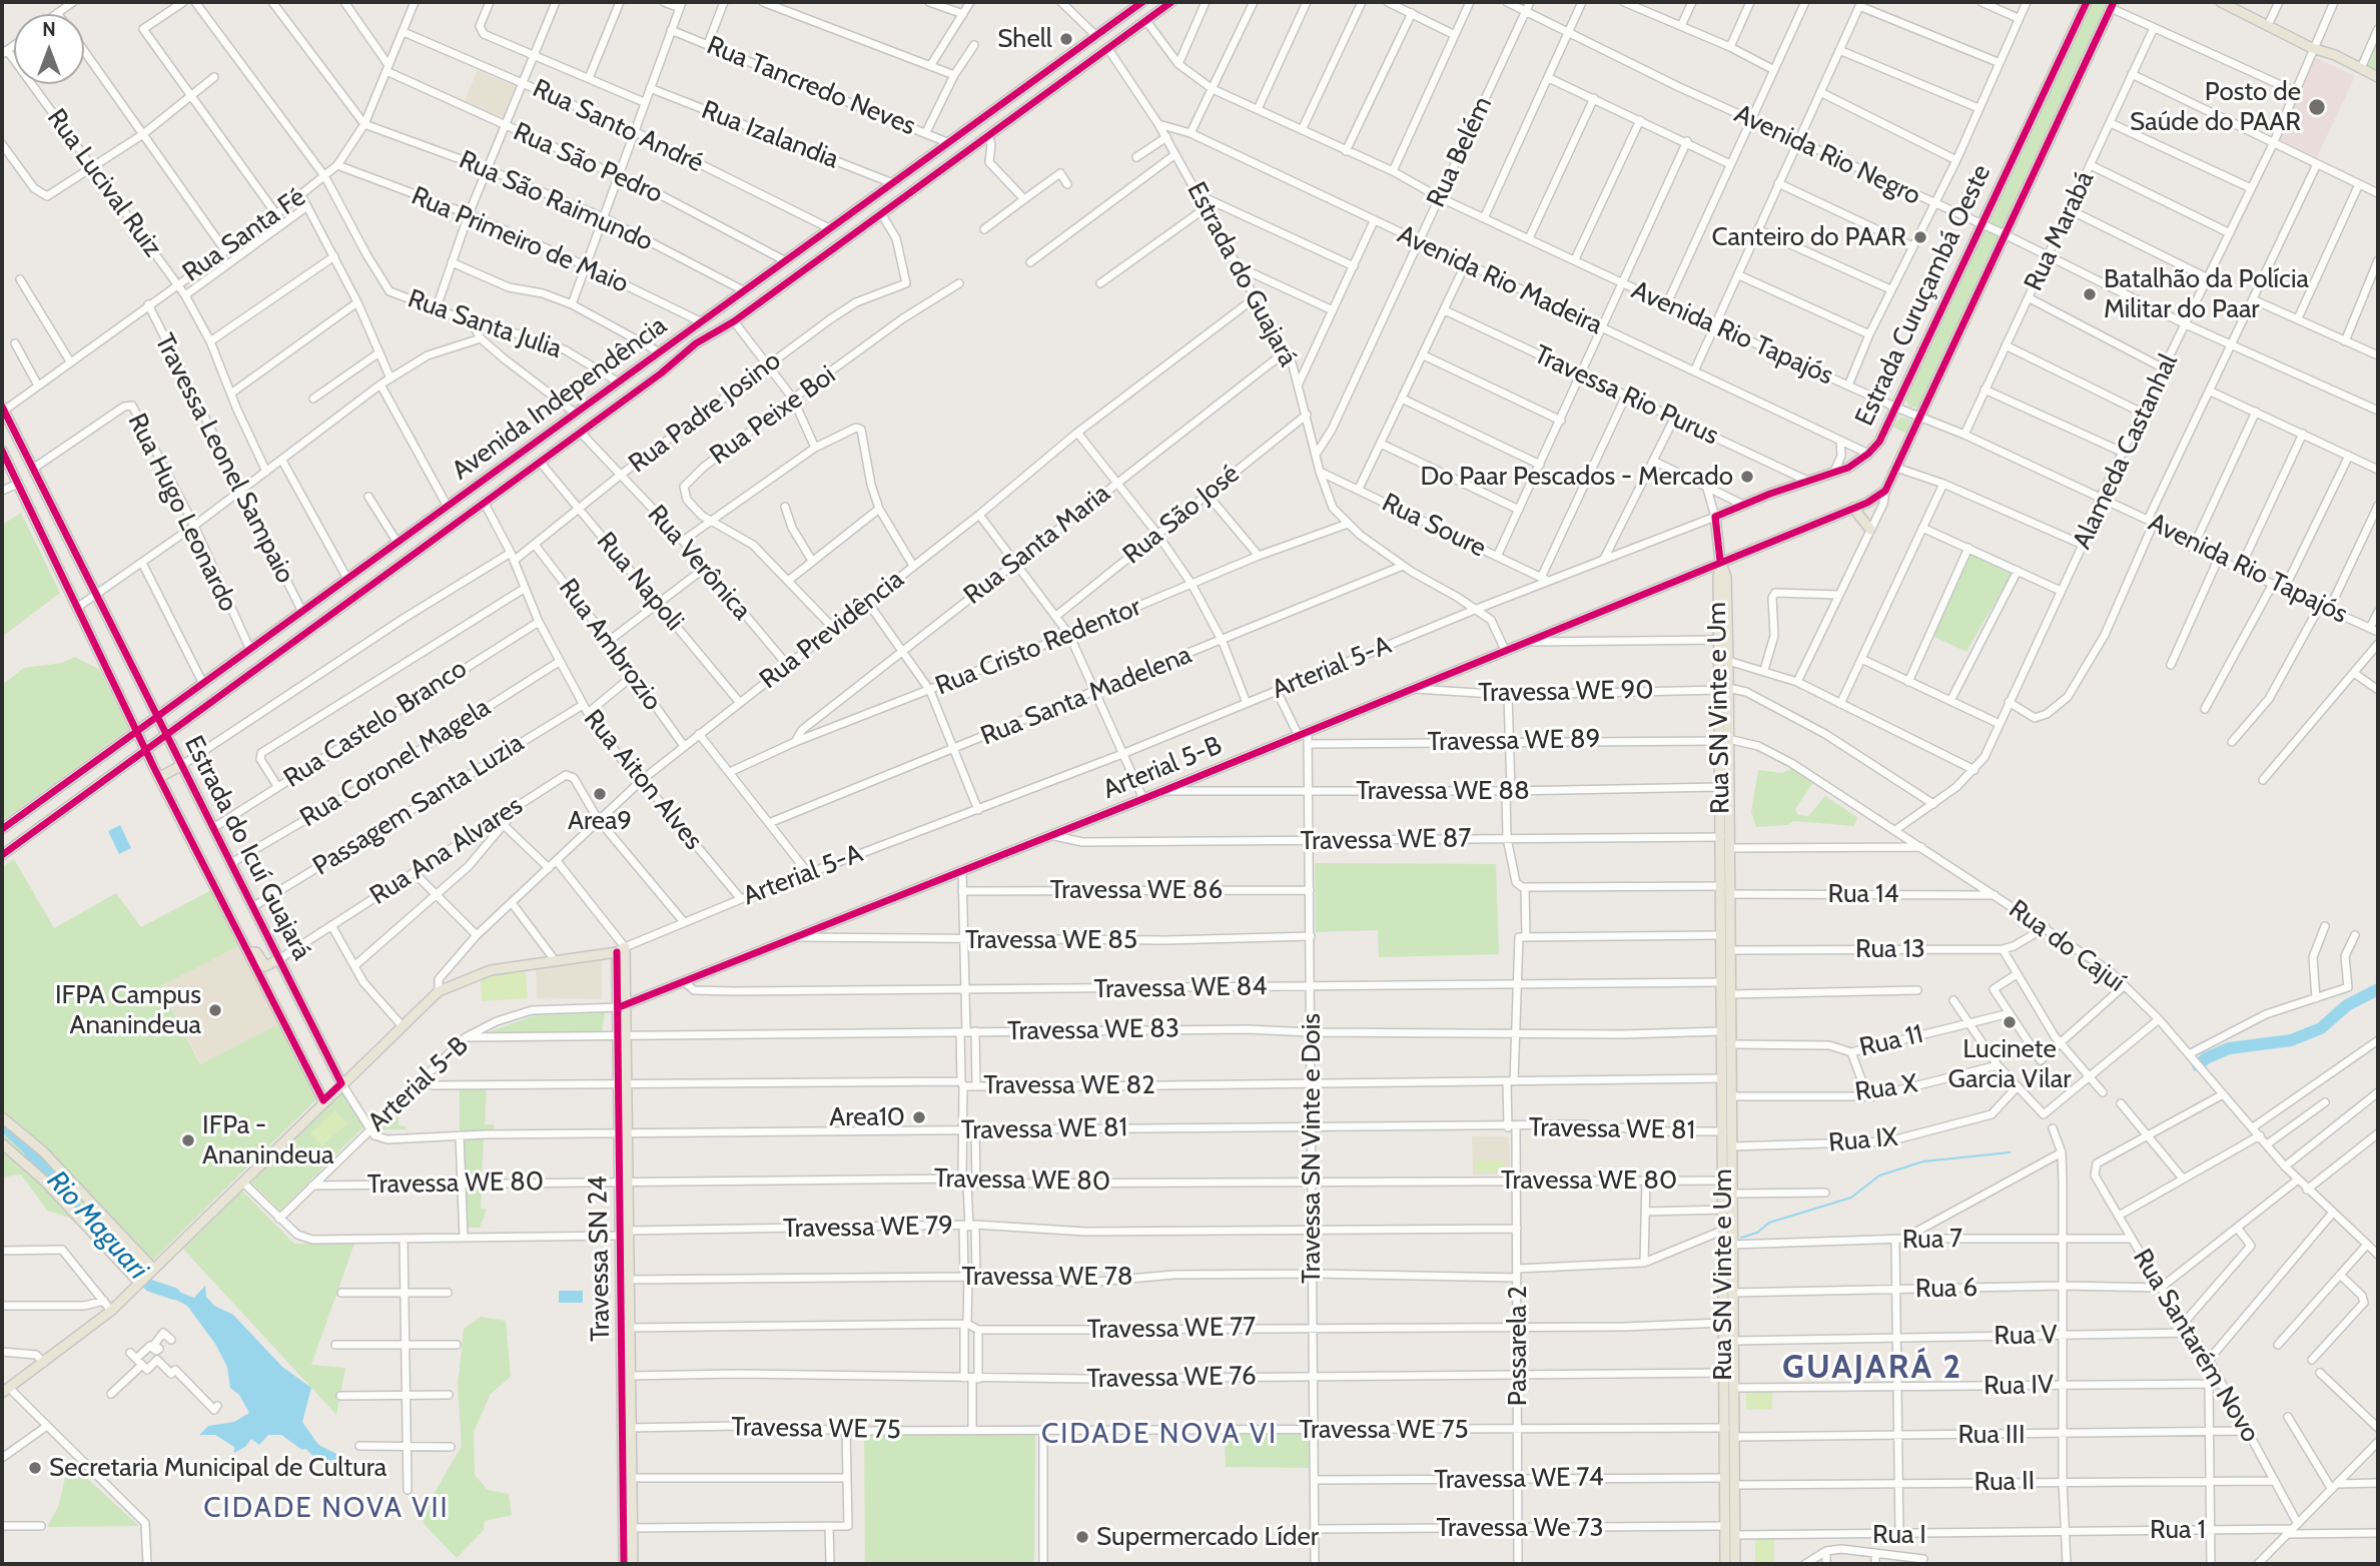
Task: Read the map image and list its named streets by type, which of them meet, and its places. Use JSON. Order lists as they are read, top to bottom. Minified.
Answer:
{"streets":{"main road":["Estrada Curuçambá Oeste","Avenida Independência","Arterial 5-A","Rua SN Vinte e Um","Arterial 5-B","Estrada do Icuí Guajará","Travessa SN 24"],"street":["Rua Tancredo Neves","Rua Santo André","Rua Izalandia","Rua Belém","Avenida Rio Negro","Rua São Pedro","Rua Lucival Ruiz","Rua São Raimundo","Rua Marabá","Rua Santa Fé","Rua Primeiro de Maio","Estrada do Guajará","Avenida Rio Madeira","Rua Santa Julia","Avenida Rio Tapajós","Travessa Rio Purus","Rua Padre Josino","Rua Peixe Boi","Alameda Castanhal","Travessa Leonel Sampaio","Rua Hugo Leonardo","Rua São José","Rua Soure","Rua Santa Maria","Rua Verônica","Rua Napoli","Rua Previdência","Rua Ambrozio","Rua Cristo Redentor","Travessa WE 90","Rua Santa Madelena","Rua Castelo Branco","Travessa WE 89","Rua Coronel Magela","Rua Aiton Alves","Travessa WE 88","Passagem Santa Luzia","Travessa WE 87","Rua Ana Alvares","Travessa WE 86","Rua 14","Travessa WE 85","Rua do Cajuí","Rua 13","Travessa WE 84","Travessa WE 83","Rua 11","Travessa WE 82","Rua X","Travessa WE 81","Rua IX","Travessa SN Vinte e Dois","Travessa WE 80","Travessa WE 79","Rua 7","Travessa WE 78","Rua 6","Travessa WE 77","Rua V","Passarela 2","Rua Santarém Novo","Travessa WE 76","Rua IV","Travessa WE 75","Rua III","Travessa WE 74","Rua II","Travessa We 73","Rua 1","Rua I"]},"crossings":[["Rua Tancredo Neves","Avenida Independência"],["Rua Santo André","Rua Santa Fé"],["Rua Santo André","Avenida Independência"],["Rua Izalandia","Avenida Independência"],["Rua Belém","Avenida Rio Negro"],["Rua Belém","Estrada do Guajará"],["Rua Belém","Avenida Rio Madeira"],["Rua Belém","Avenida Rio Tapajós"],["Avenida Rio Negro","Rua Marabá"],["Avenida Rio Negro","Estrada Curuçambá Oeste"],["Avenida Rio Negro","Alameda Castanhal"],["Rua São Pedro","Rua Santa Fé"],["Rua São Pedro","Avenida Independência"],["Rua Lucival Ruiz","Rua Santa Fé"],["Rua São Raimundo","Rua Santa Fé"],["Rua São Raimundo","Avenida Independência"],["Rua Marabá","Avenida Rio Tapajós"],["Rua Santa Fé","Rua Primeiro de Maio"],["Rua Santa Fé","Rua Santa Julia"],["Rua Santa Fé","Travessa Leonel Sampaio"],["Rua Santa Fé","Estrada do Icuí Guajará"],["Rua Primeiro de Maio","Avenida Independência"],["Estrada do Guajará","Avenida Rio Madeira"],["Estrada do Guajará","Avenida Independência"],["Estrada do Guajará","Rua São José"],["Estrada do Guajará","Rua Soure"],["Estrada do Guajará","Rua Santa Maria"],["Estrada do Guajará","Rua Previdência"],["Estrada do Guajará","Rua Cristo Redentor"],["Estrada do Guajará","Arterial 5-A"],["Estrada do Guajará","Rua Santa Madelena"],["Avenida Rio Madeira","Estrada Curuçambá Oeste"],["Estrada Curuçambá Oeste","Avenida Rio Tapajós"],["Estrada Curuçambá Oeste","Travessa Rio Purus"],["Estrada Curuçambá Oeste","Arterial 5-A"],["Rua Santa Julia","Avenida Independência"],["Avenida Rio Tapajós","Avenida Independência"],["Avenida Rio Tapajós","Alameda Castanhal"],["Avenida Independência","Rua Padre Josino"],["Avenida Independência","Travessa Leonel Sampaio"],["Avenida Independência","Rua Hugo Leonardo"],["Avenida Independência","Rua Verônica"],["Avenida Independência","Rua Napoli"],["Avenida Independência","Rua Aiton Alves"],["Avenida Independência","Estrada do Icuí Guajará"],["Rua Padre Josino","Rua Verônica"],["Rua Padre Josino","Rua Napoli"],["Rua Padre Josino","Rua Ambrozio"],["Rua Padre Josino","Rua Aiton Alves"],["Rua Padre Josino","Estrada do Icuí Guajará"],["Alameda Castanhal","Rua do Cajuí"],["Rua Hugo Leonardo","Estrada do Icuí Guajará"],["Rua Soure","Arterial 5-A"],["Rua Santa Maria","Rua Cristo Redentor"],["Rua Verônica","Rua Previdência"],["Rua Napoli","Rua Previdência"],["Rua Previdência","Rua Ambrozio"],["Rua Previdência","Arterial 5-A"],["Rua Previdência","Rua Aiton Alves"],["Rua Previdência","Rua Ana Alvares"],["Arterial 5-A","Rua Aiton Alves"],["Arterial 5-A","Estrada do Icuí Guajará"],["Arterial 5-A","Travessa WE 79"],["Arterial 5-A","Travessa SN 24"],["Travessa WE 90","Rua SN Vinte e Um"],["Travessa WE 90","Arterial 5-B"],["Rua SN Vinte e Um","Travessa WE 89"],["Rua SN Vinte e Um","Arterial 5-B"],["Rua SN Vinte e Um","Travessa WE 88"],["Rua SN Vinte e Um","Travessa WE 87"],["Rua SN Vinte e Um","Rua 14"],["Rua SN Vinte e Um","Rua do Cajuí"],["Rua SN Vinte e Um","Rua 13"],["Rua SN Vinte e Um","Travessa WE 84"],["Rua SN Vinte e Um","Travessa WE 83"],["Rua SN Vinte e Um","Rua 11"],["Rua SN Vinte e Um","Travessa WE 82"],["Rua SN Vinte e Um","Rua X"],["Rua SN Vinte e Um","Travessa WE 81"],["Rua SN Vinte e Um","Rua IX"],["Rua SN Vinte e Um","Travessa WE 80"],["Rua SN Vinte e Um","Rua 7"],["Rua SN Vinte e Um","Rua 6"],["Rua SN Vinte e Um","Travessa WE 77"],["Rua SN Vinte e Um","Rua V"],["Rua SN Vinte e Um","Travessa WE 76"],["Rua SN Vinte e Um","Rua IV"],["Rua SN Vinte e Um","Travessa WE 75"],["Rua SN Vinte e Um","Rua III"],["Rua SN Vinte e Um","Travessa WE 74"],["Rua SN Vinte e Um","Rua II"],["Rua SN Vinte e Um","Travessa We 73"],["Rua SN Vinte e Um","Rua I"],["Rua Castelo Branco","Rua Aiton Alves"],["Rua Castelo Branco","Estrada do Icuí Guajará"],["Travessa WE 89","Rua do Cajuí"],["Travessa WE 89","Travessa SN Vinte e Dois"],["Rua Coronel Magela","Rua Aiton Alves"],["Rua Coronel Magela","Estrada do Icuí Guajará"],["Arterial 5-B","Travessa WE 88"],["Arterial 5-B","Travessa WE 87"],["Arterial 5-B","Travessa WE 85"],["Arterial 5-B","Travessa WE 84"],["Arterial 5-B","Travessa WE 83"],["Arterial 5-B","Travessa WE 82"],["Arterial 5-B","Travessa WE 81"],["Arterial 5-B","Travessa SN Vinte e Dois"],["Arterial 5-B","Travessa WE 80"],["Arterial 5-B","Travessa WE 79"],["Arterial 5-B","Travessa SN 24"],["Rua Aiton Alves","Passagem Santa Luzia"],["Travessa WE 88","Travessa SN Vinte e Dois"],["Passagem Santa Luzia","Estrada do Icuí Guajará"],["Travessa WE 87","Travessa SN Vinte e Dois"],["Estrada do Icuí Guajará","Rua Ana Alvares"],["Travessa WE 86","Travessa SN Vinte e Dois"],["Rua 14","Rua do Cajuí"],["Travessa WE 85","Travessa SN Vinte e Dois"],["Rua do Cajuí","Rua 13"],["Travessa WE 84","Travessa SN Vinte e Dois"],["Travessa WE 84","Passarela 2"],["Travessa WE 83","Travessa SN Vinte e Dois"],["Travessa WE 83","Travessa SN 24"],["Travessa WE 83","Passarela 2"],["Travessa WE 82","Travessa SN Vinte e Dois"],["Travessa WE 82","Travessa SN 24"],["Travessa WE 82","Passarela 2"],["Travessa WE 81","Travessa SN Vinte e Dois"],["Travessa WE 81","Travessa SN 24"],["Travessa WE 81","Passarela 2"],["Travessa SN Vinte e Dois","Travessa WE 80"],["Travessa SN Vinte e Dois","Travessa WE 79"],["Travessa SN Vinte e Dois","Travessa WE 78"],["Travessa SN Vinte e Dois","Travessa WE 77"],["Travessa SN Vinte e Dois","Travessa WE 76"],["Travessa SN Vinte e Dois","Travessa WE 75"],["Travessa SN Vinte e Dois","Travessa WE 74"],["Travessa SN Vinte e Dois","Travessa We 73"],["Travessa WE 80","Travessa SN 24"],["Travessa WE 80","Passarela 2"],["Travessa WE 79","Travessa SN 24"],["Travessa WE 79","Passarela 2"],["Rua 7","Rua Santarém Novo"],["Travessa SN 24","Travessa WE 78"],["Travessa SN 24","Travessa WE 77"],["Travessa SN 24","Travessa WE 76"],["Travessa SN 24","Travessa WE 75"],["Travessa WE 78","Passarela 2"],["Rua 6","Rua Santarém Novo"],["Travessa WE 77","Passarela 2"],["Rua V","Rua Santarém Novo"],["Passarela 2","Travessa WE 76"],["Passarela 2","Travessa WE 75"],["Passarela 2","Travessa WE 74"],["Passarela 2","Travessa We 73"],["Rua Santarém Novo","Rua IV"],["Rua Santarém Novo","Rua III"],["Rua Santarém Novo","Rua II"],["Rua Santarém Novo","Rua 1"],["Rua 1","Rua I"]],"districts":["GUAJARÁ 2","CIDADE NOVA VI","CIDADE NOVA VII"],"water":["Rio Maguari"],"places":["Shell","Posto de Saúde do PAAR","Canteiro do PAAR","Batalhão da Polícia Militar do Paar","Do Paar Pescados - Mercado","Area9","IFPA Campus Ananindeua","Lucinete Garcia Vilar","Area10","IFPa - Ananindeua","Secretaria Municipal de Cultura","Supermercado Líder"],"north":"top"}
